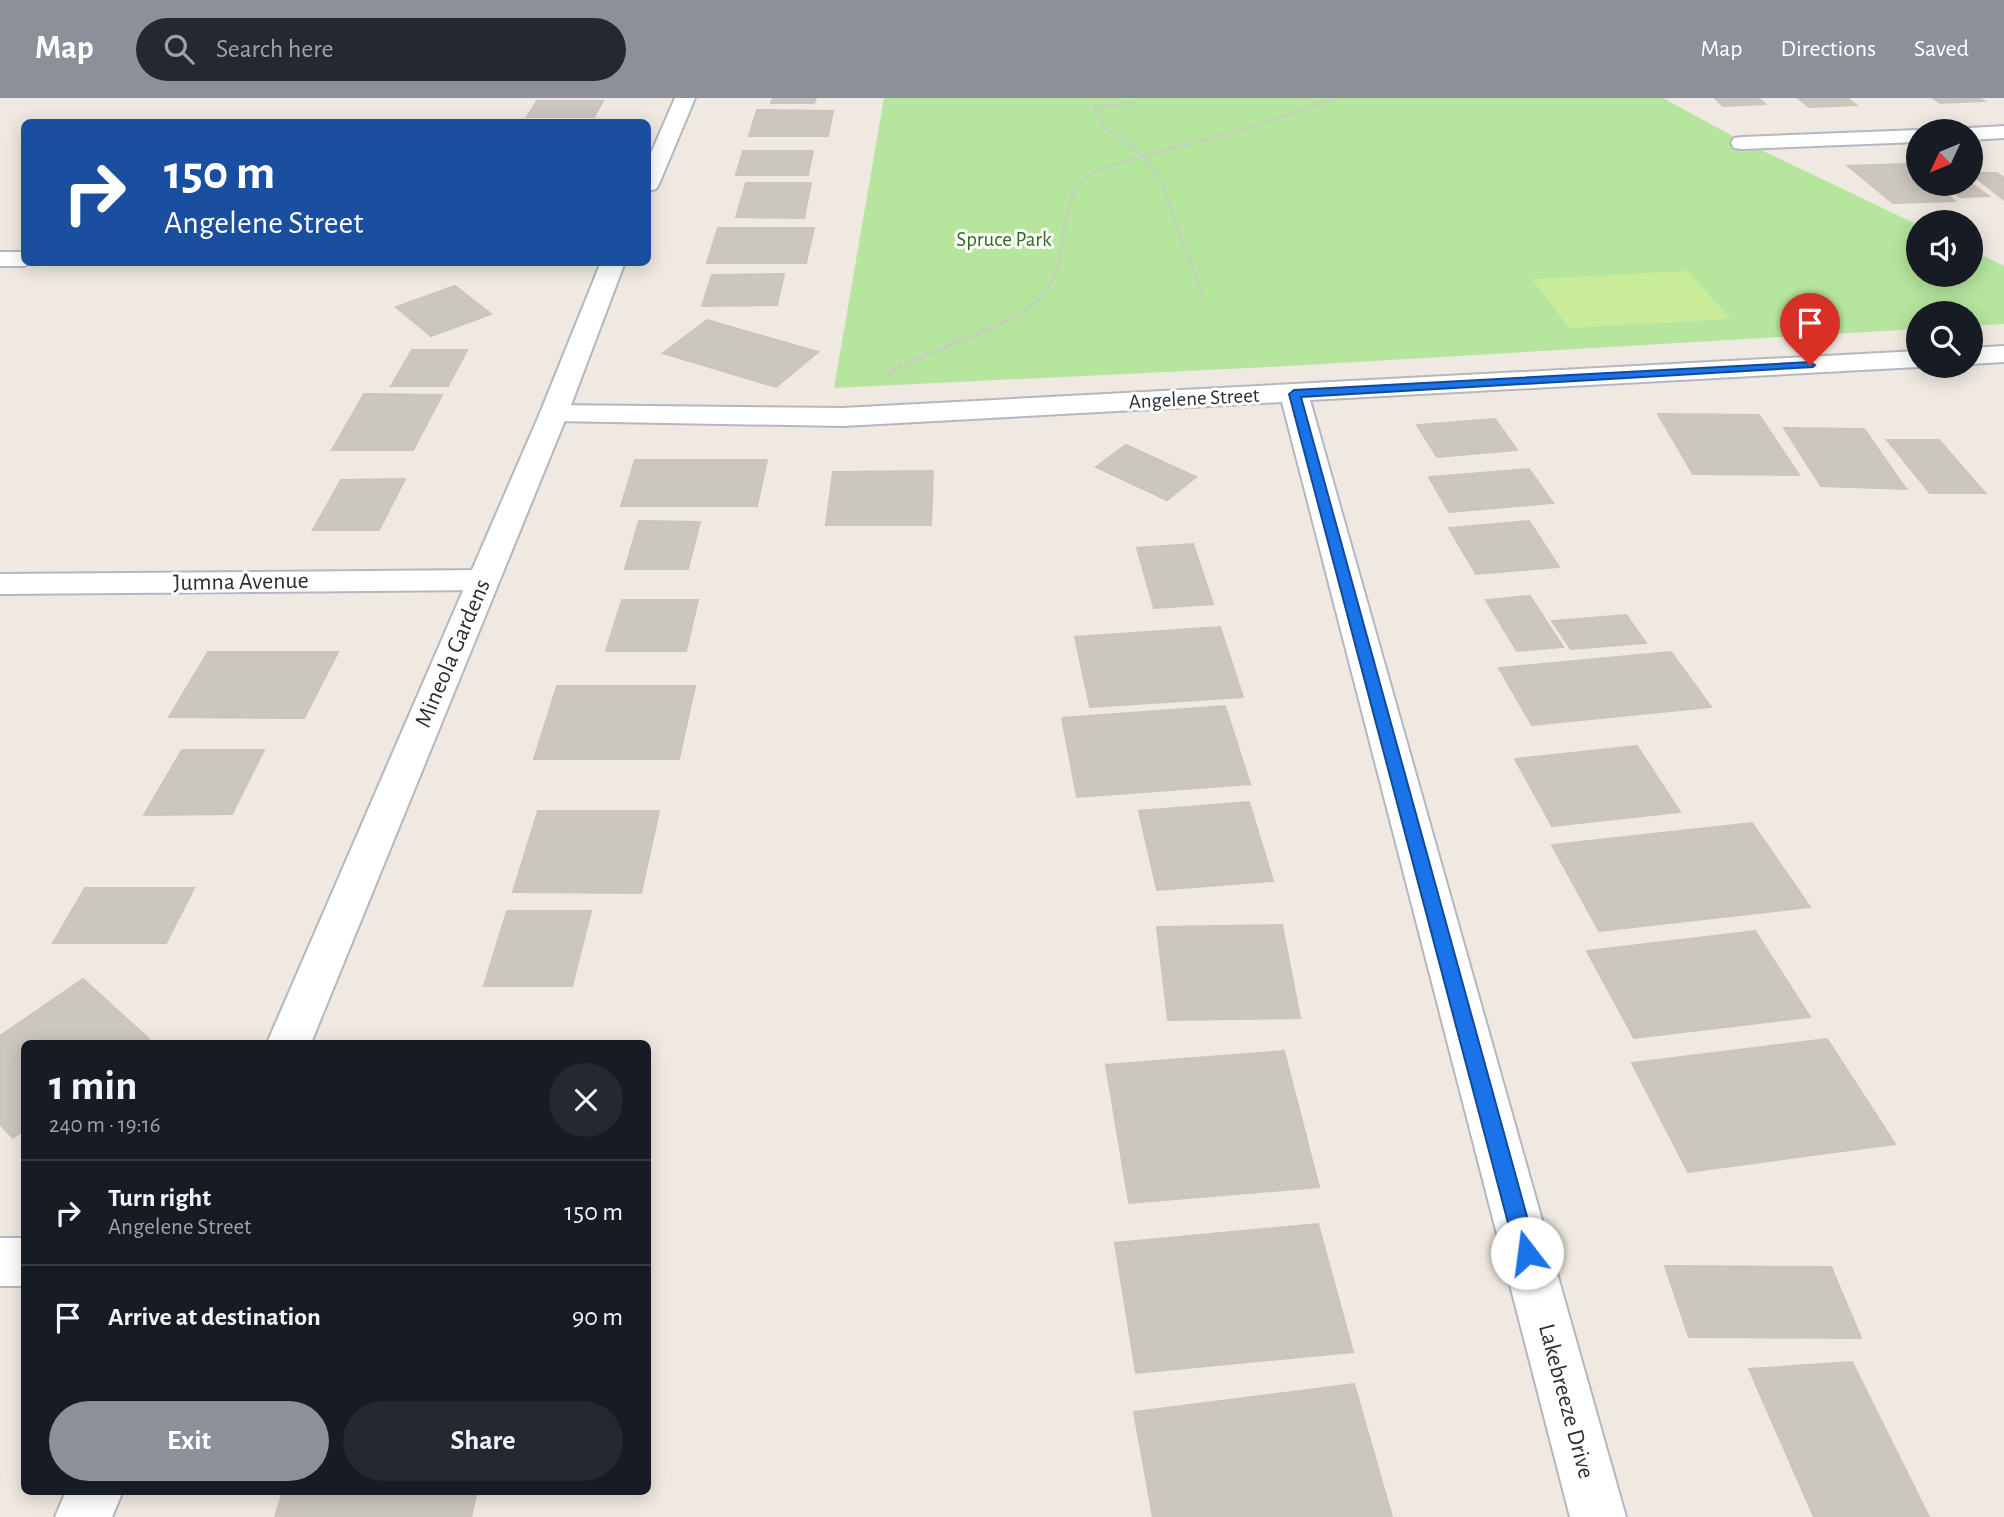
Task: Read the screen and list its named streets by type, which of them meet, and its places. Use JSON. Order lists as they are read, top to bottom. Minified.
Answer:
{"streets":{"street":["Angelene Street","Jumna Avenue","Mineola Gardens","Lakebreeze Drive"]},"crossings":[["Angelene Street","Mineola Gardens"],["Angelene Street","Lakebreeze Drive"],["Jumna Avenue","Mineola Gardens"]],"parks":["Spruce Park"],"north":"bottom left","page":{"header":"Map","search":"Search here","nav":["Map","Directions","Saved"],"turn":["150 m","Angelene Street"],"heading":["1 min","240 m · 19:16"],"list":[{"name":"Turn right","note":"Angelene Street","value":"150 m"},{"name":"Arrive at destination","value":"90 m"}],"buttons":["Exit","Share"]}}
